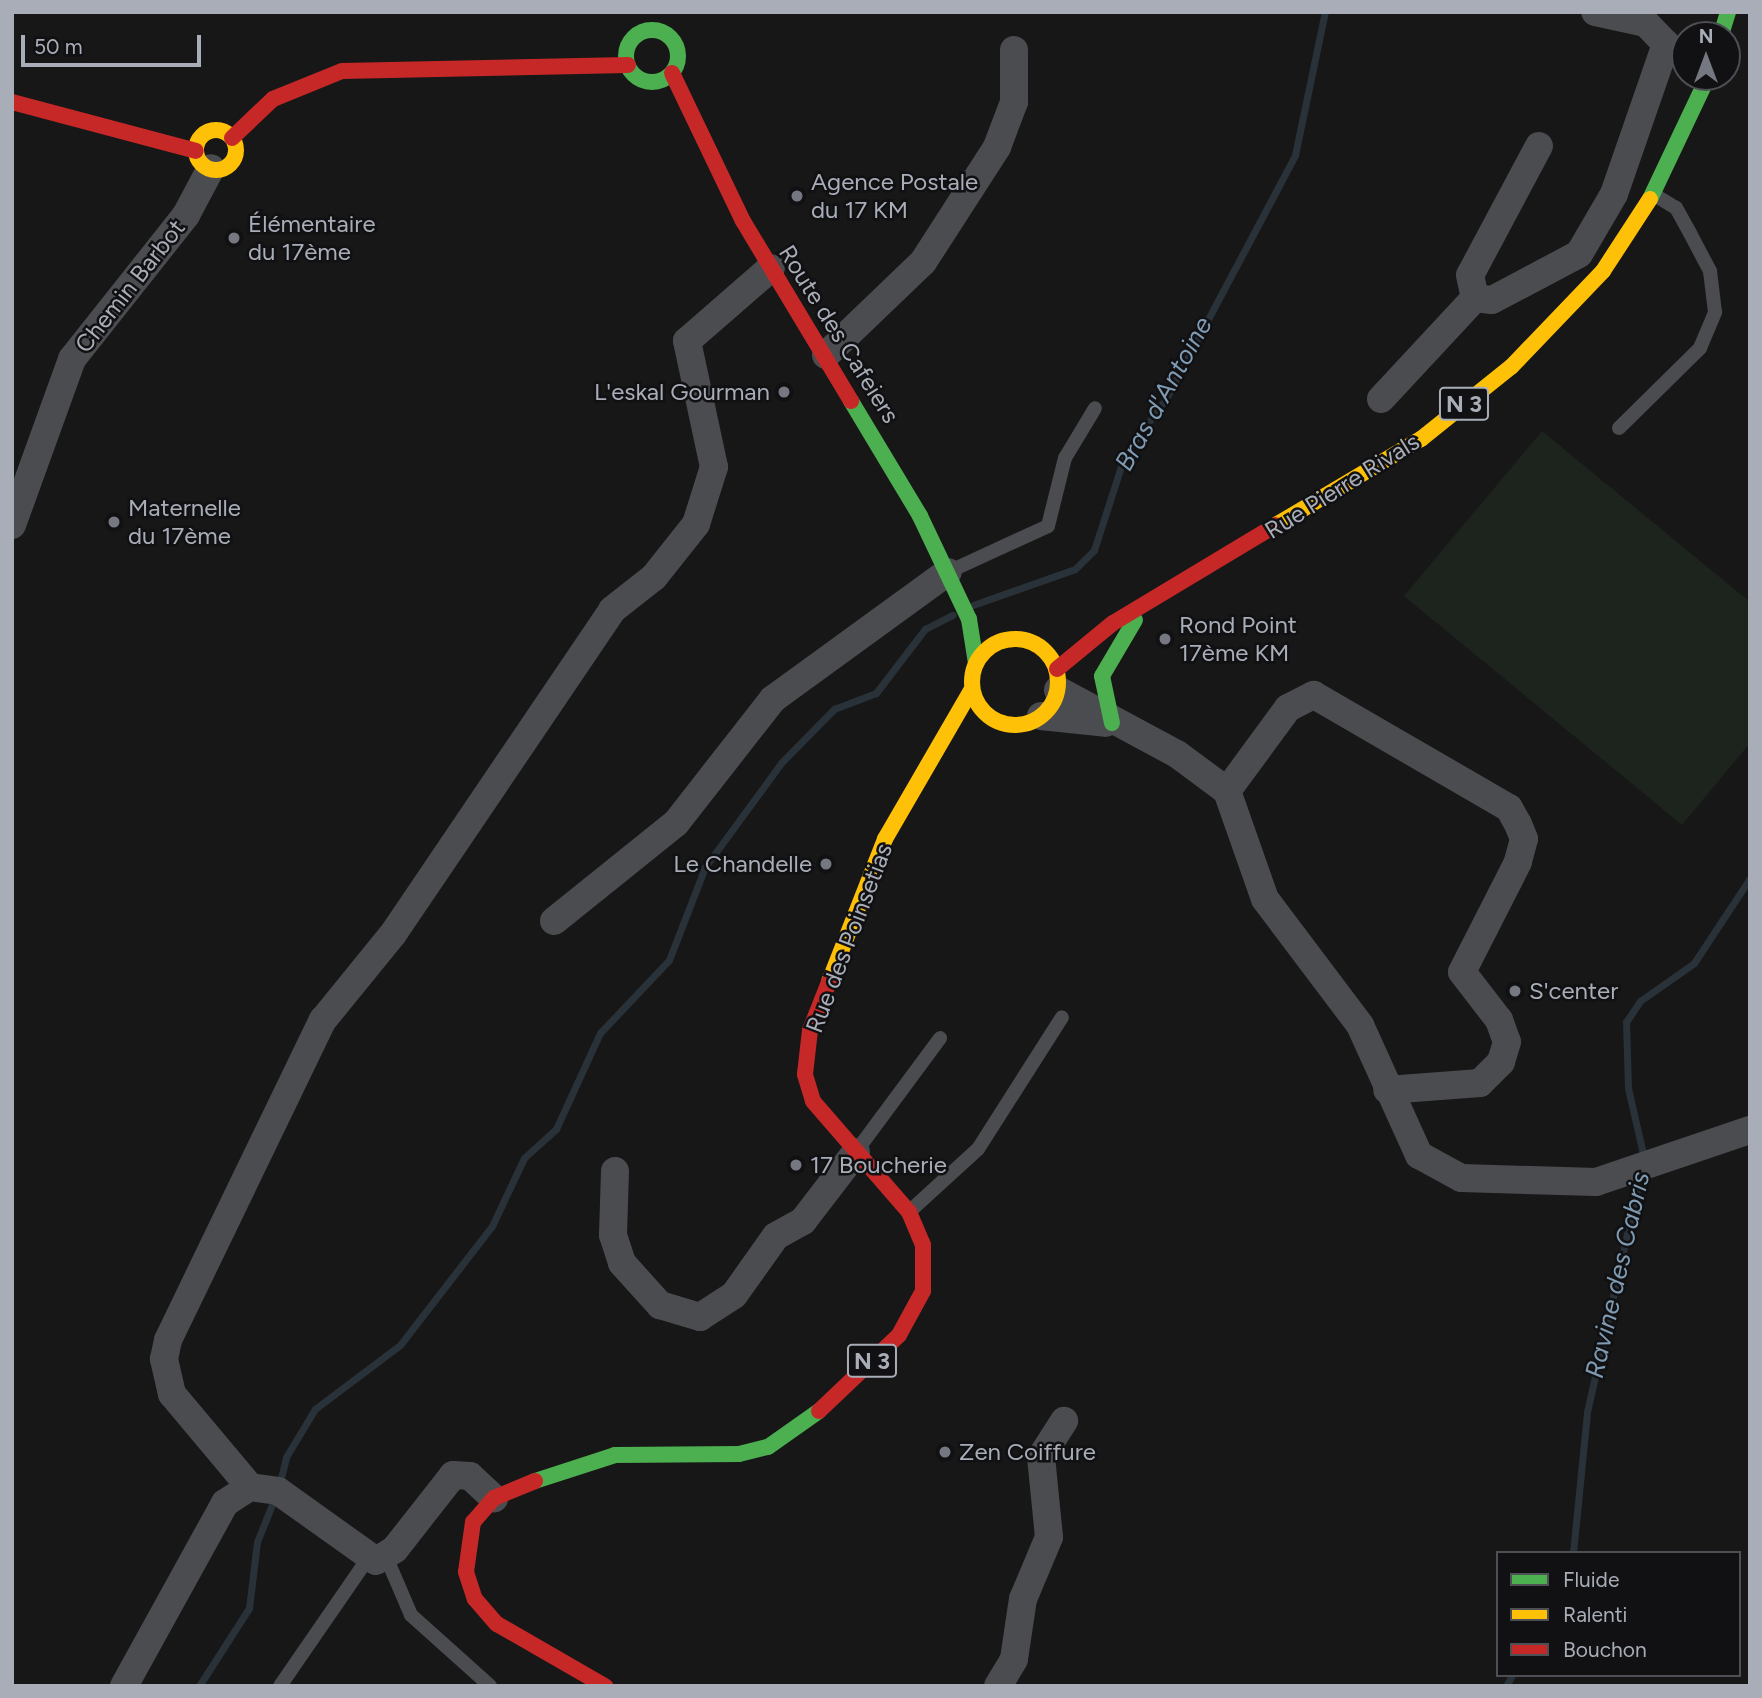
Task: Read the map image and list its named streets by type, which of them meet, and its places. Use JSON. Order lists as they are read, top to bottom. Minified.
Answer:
{"streets":{"main road":["Route des Cafeiers","N 3","Rue Pierre Rivals","Rue des Poinsetias"],"street":["Chemin Barbot"]},"crossings":[["Route des Cafeiers","N 3"],["Route des Cafeiers","Rue Pierre Rivals"],["Route des Cafeiers","Rue des Poinsetias"],["N 3","Rue Pierre Rivals"],["N 3","Rue des Poinsetias"],["Rue Pierre Rivals","Rue des Poinsetias"]],"water":["Bras d'Antoine","Ravine des Cabris"],"places":["Agence Postale du 17 KM","Élémentaire du 17ème","L'eskal Gourman","Maternelle du 17ème","Rond Point 17ème KM","Le Chandelle","S'center","17 Boucherie","Zen Coiffure"],"legend":["Fluide","Ralenti","Bouchon"],"scale_bar":"50 m","north":"top"}
